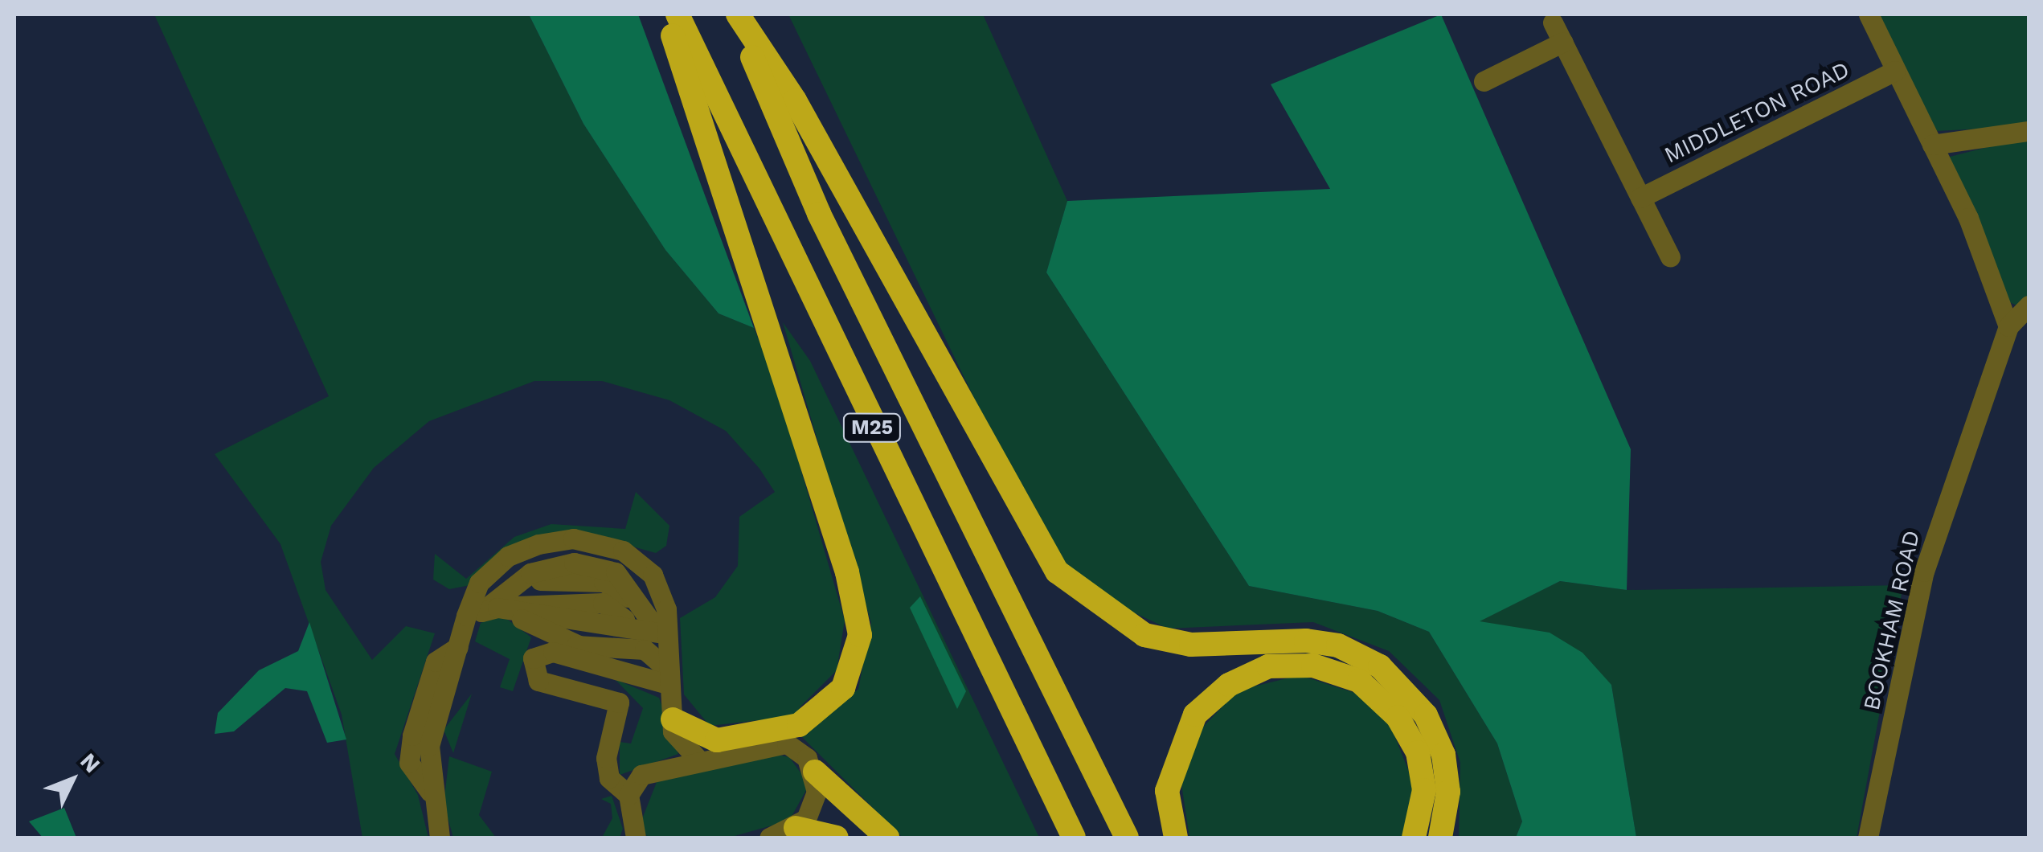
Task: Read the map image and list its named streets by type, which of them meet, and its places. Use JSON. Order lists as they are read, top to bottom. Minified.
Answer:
{"streets":{"highway":["M25"],"street":["MIDDLETON ROAD","BOOKHAM ROAD"]},"north":"top right"}
